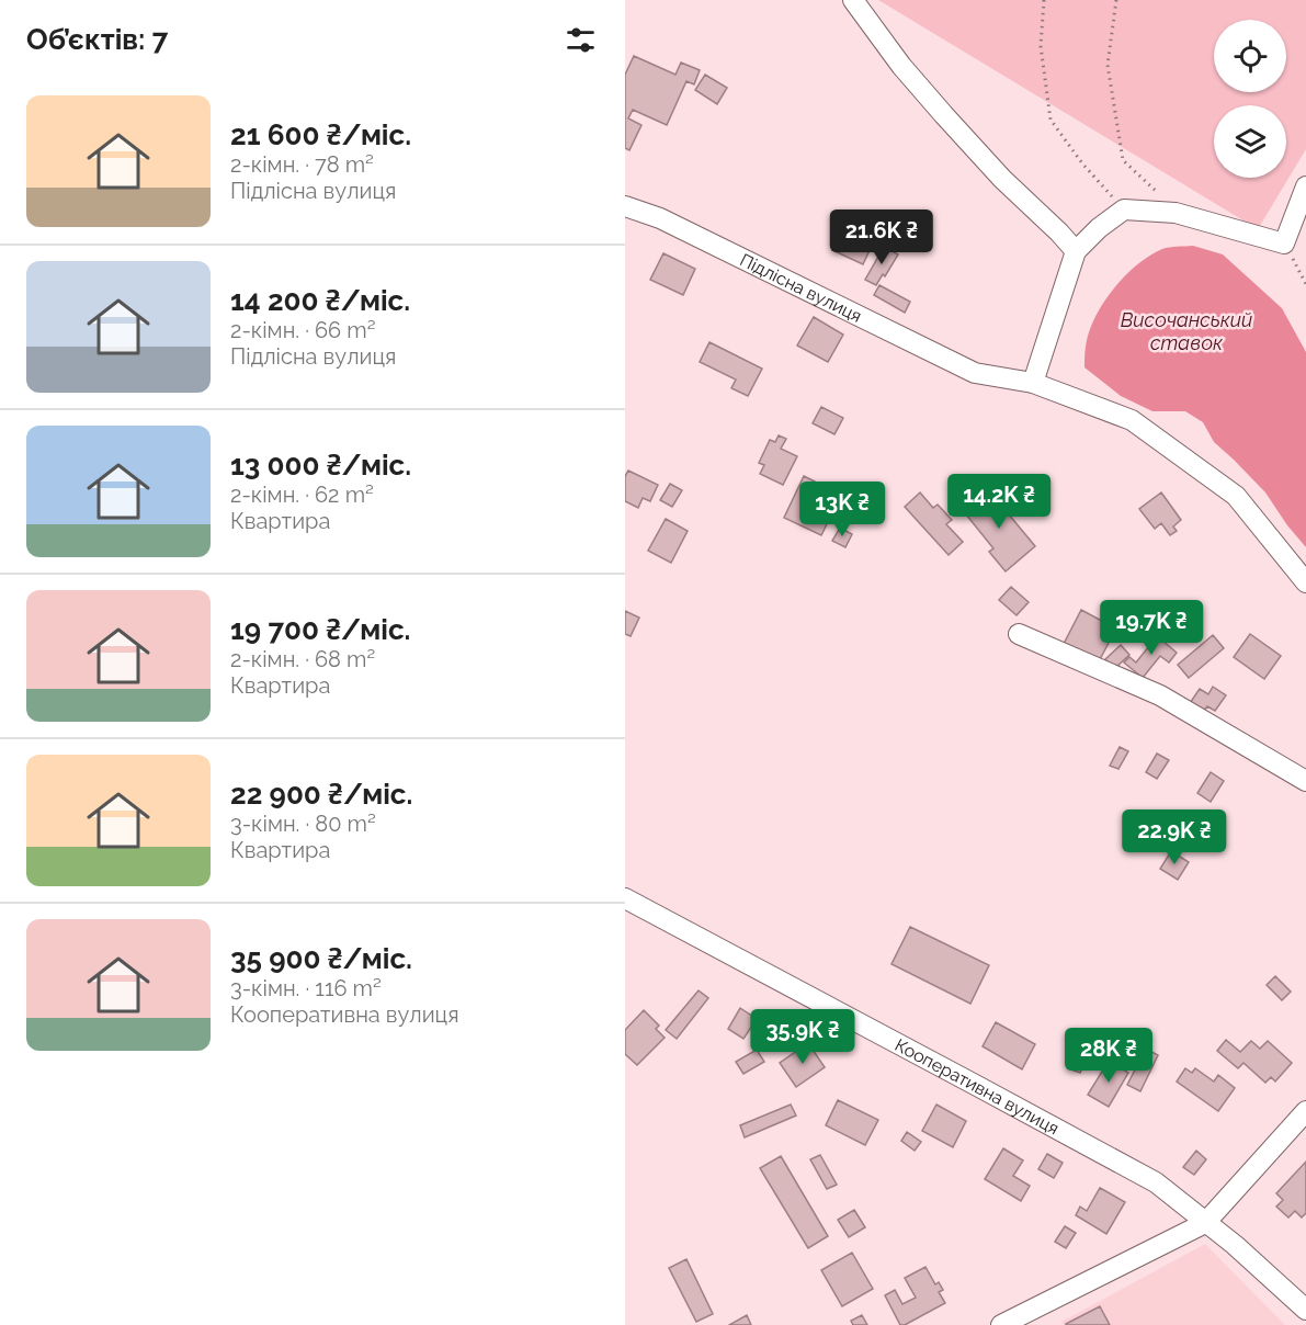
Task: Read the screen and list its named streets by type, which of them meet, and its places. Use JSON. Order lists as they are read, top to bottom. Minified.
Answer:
{"streets":{"street":["Підлісна вулиця","Кооперативна вулиця"]},"water":["Височанський ставок"],"page":{"heading":"Об’єктів: 7","list":[{"name":"21 600 ₴/міс.","note":"2-кімн. · 78 m² · Підлісна вулиця"},{"name":"14 200 ₴/міс.","note":"2-кімн. · 66 m² · Підлісна вулиця"},{"name":"13 000 ₴/міс.","note":"2-кімн. · 62 m² · Квартира"},{"name":"19 700 ₴/міс.","note":"2-кімн. · 68 m² · Квартира"},{"name":"22 900 ₴/міс.","note":"3-кімн. · 80 m² · Квартира"},{"name":"35 900 ₴/міс.","note":"3-кімн. · 116 m² · Кооперативна вулиця"}],"price":["21.6K ₴","14.2K ₴","13K ₴","19.7K ₴","22.9K ₴","35.9K ₴","28K ₴"]}}
